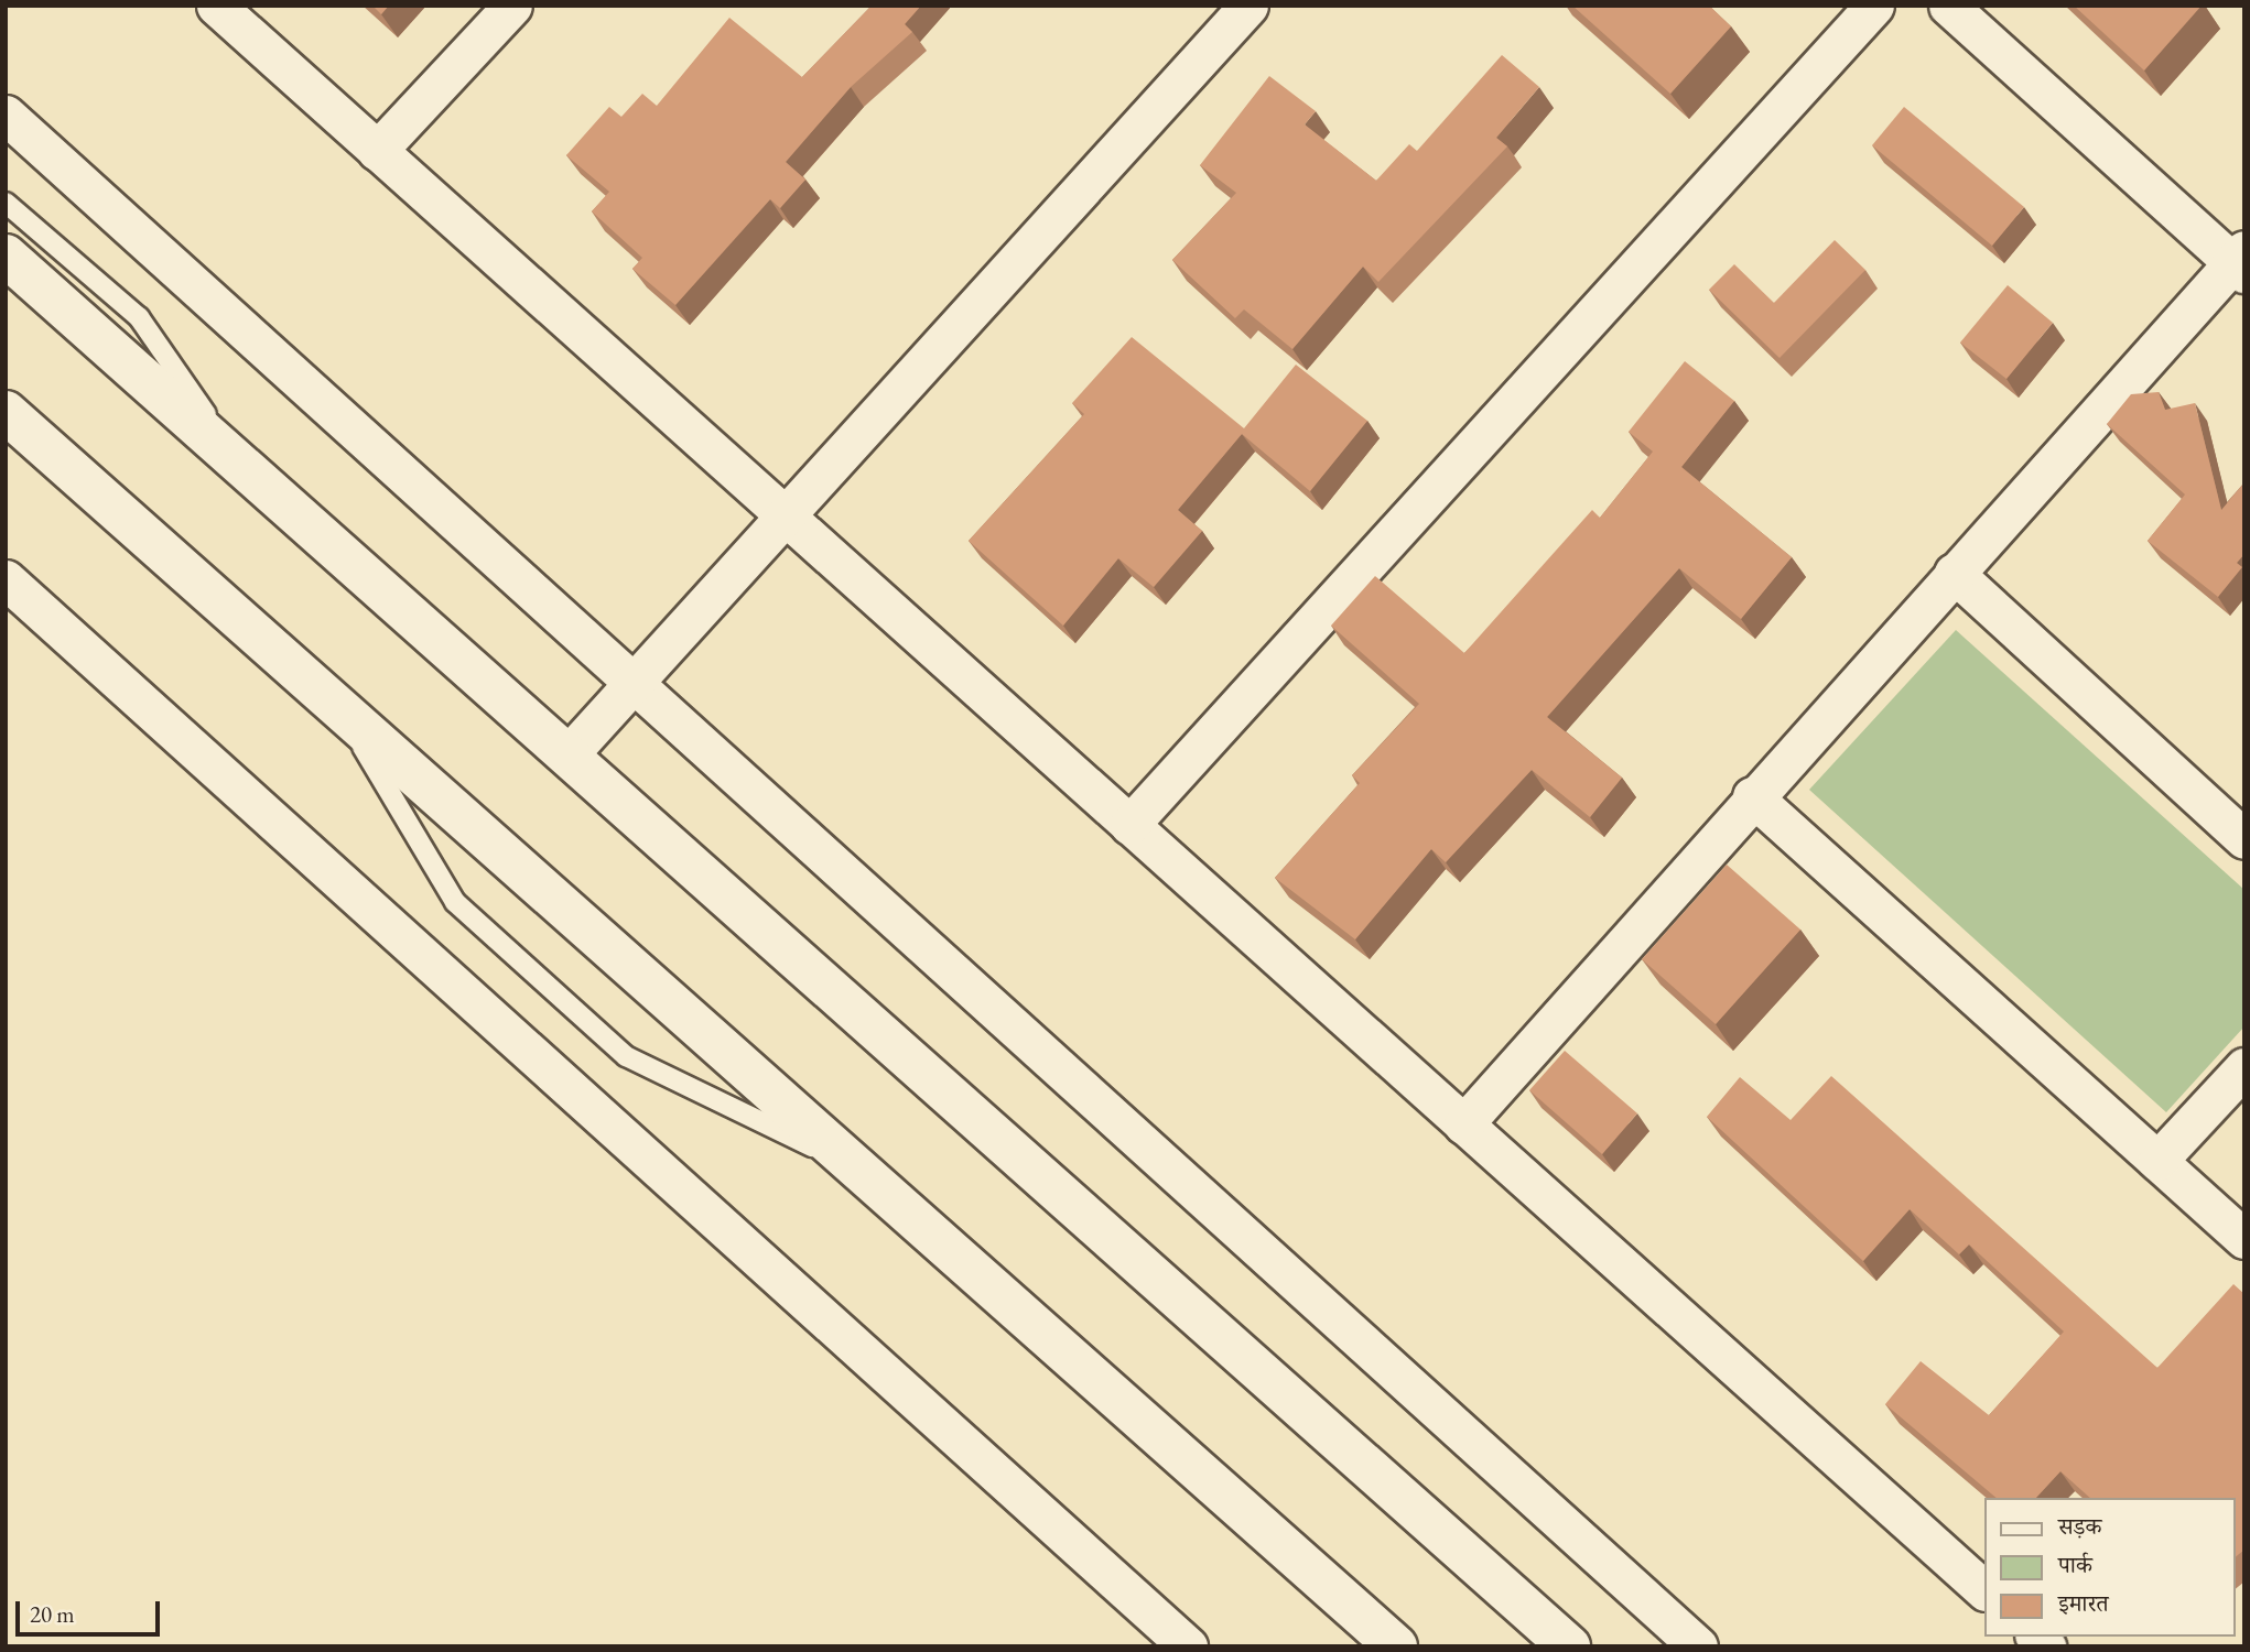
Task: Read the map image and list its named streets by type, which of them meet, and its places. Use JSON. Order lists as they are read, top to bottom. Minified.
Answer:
{"legend":["सड़क","पार्क","इमारत"],"scale_bar":"20 m"}
